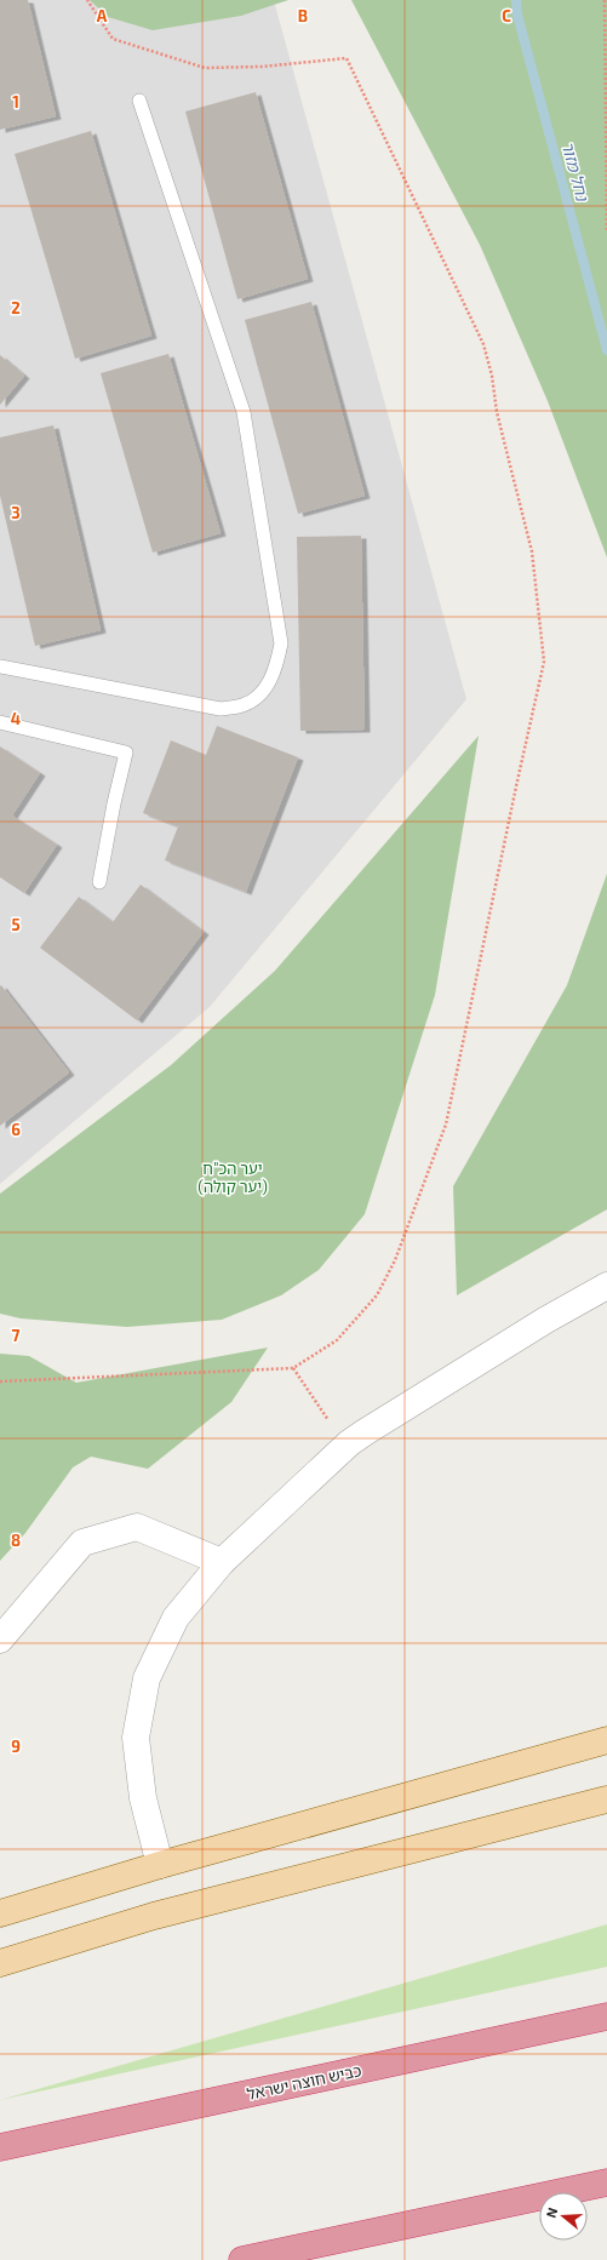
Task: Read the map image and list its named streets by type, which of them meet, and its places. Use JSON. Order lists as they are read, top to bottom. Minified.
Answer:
{"streets":{"highway":["כביש חוצה ישראל"]},"water":["נחל מזור"],"parks":["יער הכ\"ח (יער קולה)"],"north":"left","grid":{"columns":["A","B","C"],"rows":["1","2","3","4","5","6","7","8","9"]}}
